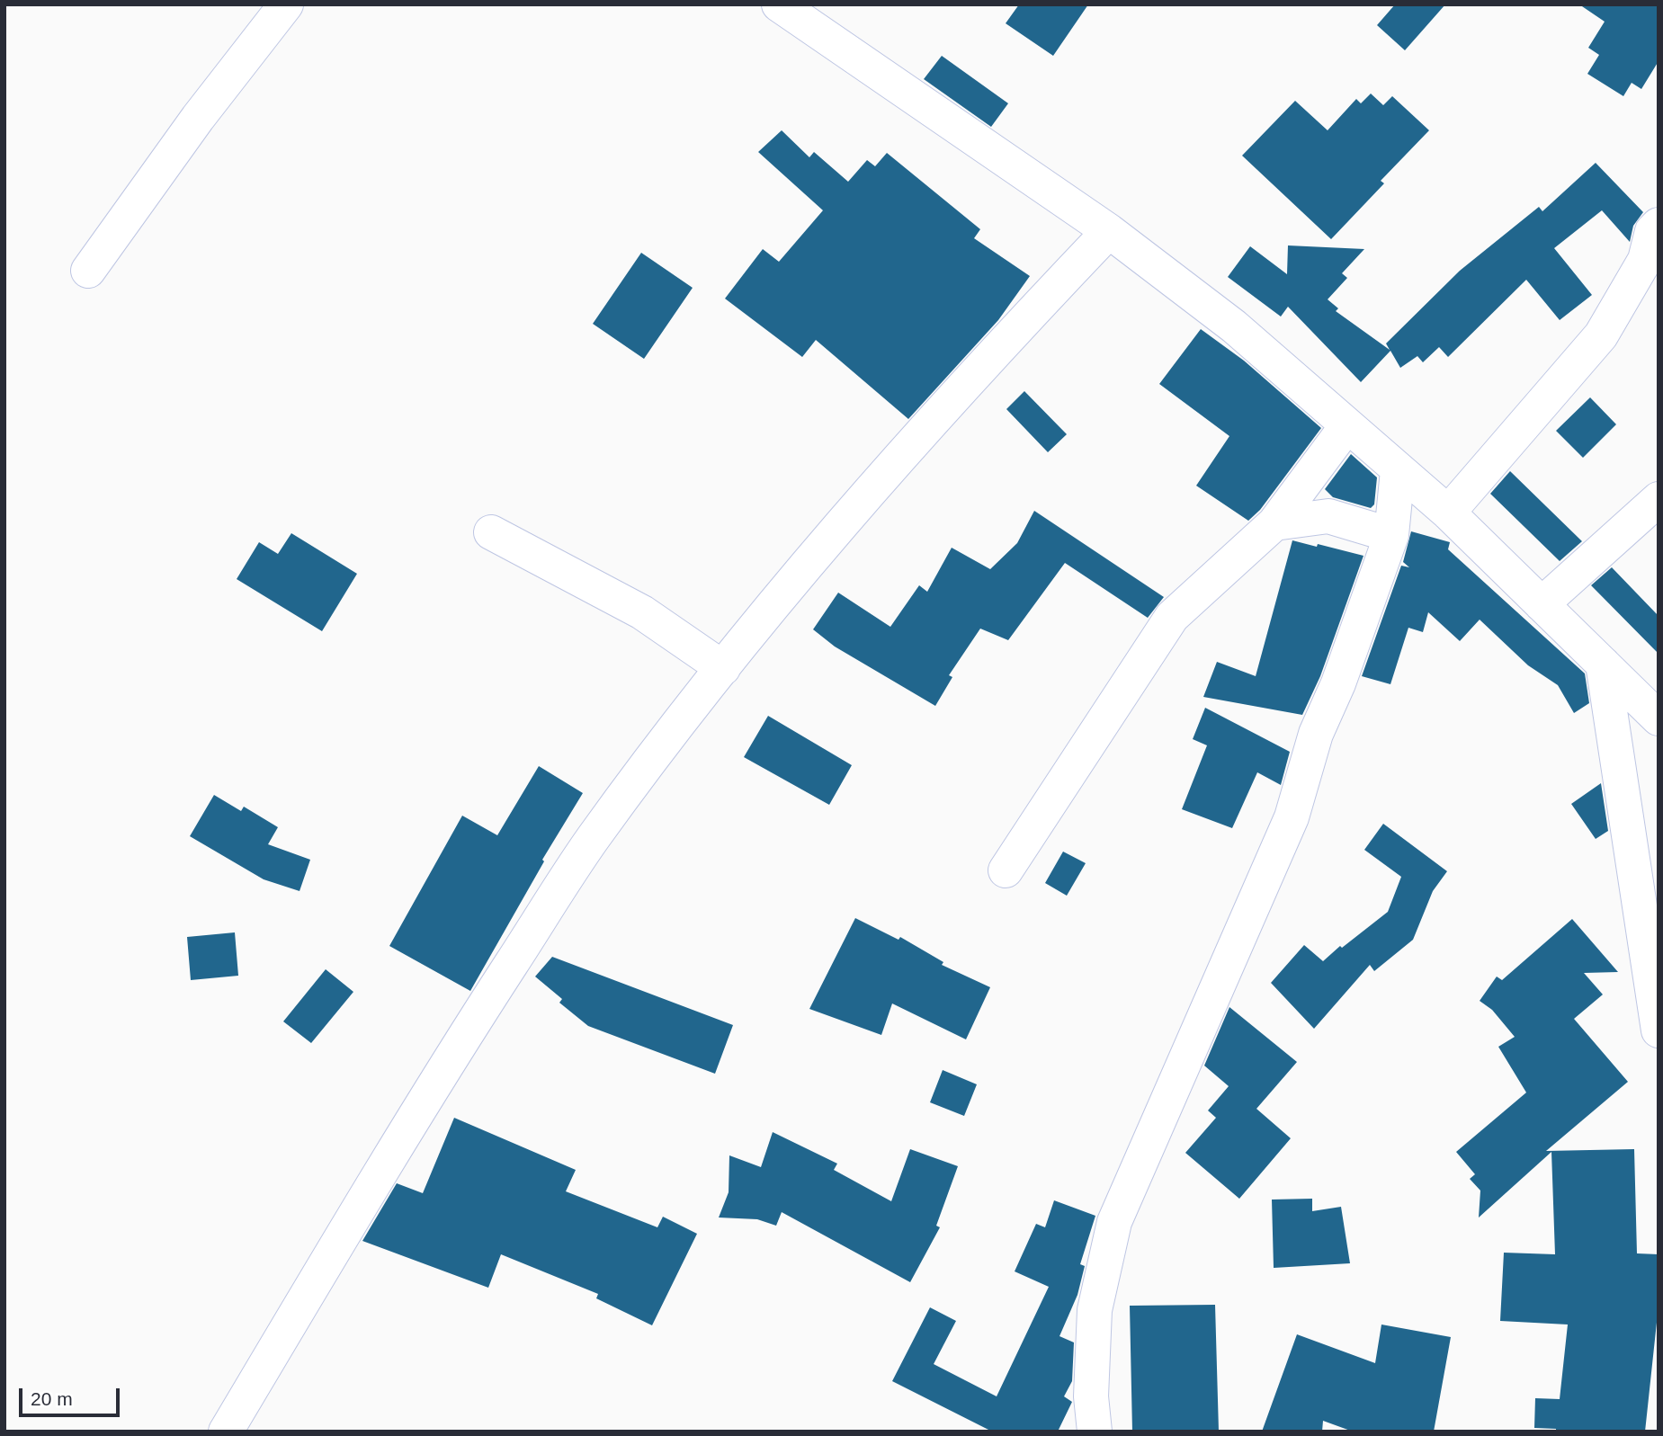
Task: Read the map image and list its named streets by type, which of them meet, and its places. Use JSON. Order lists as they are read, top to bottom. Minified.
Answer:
{"scale_bar":"20 m"}
